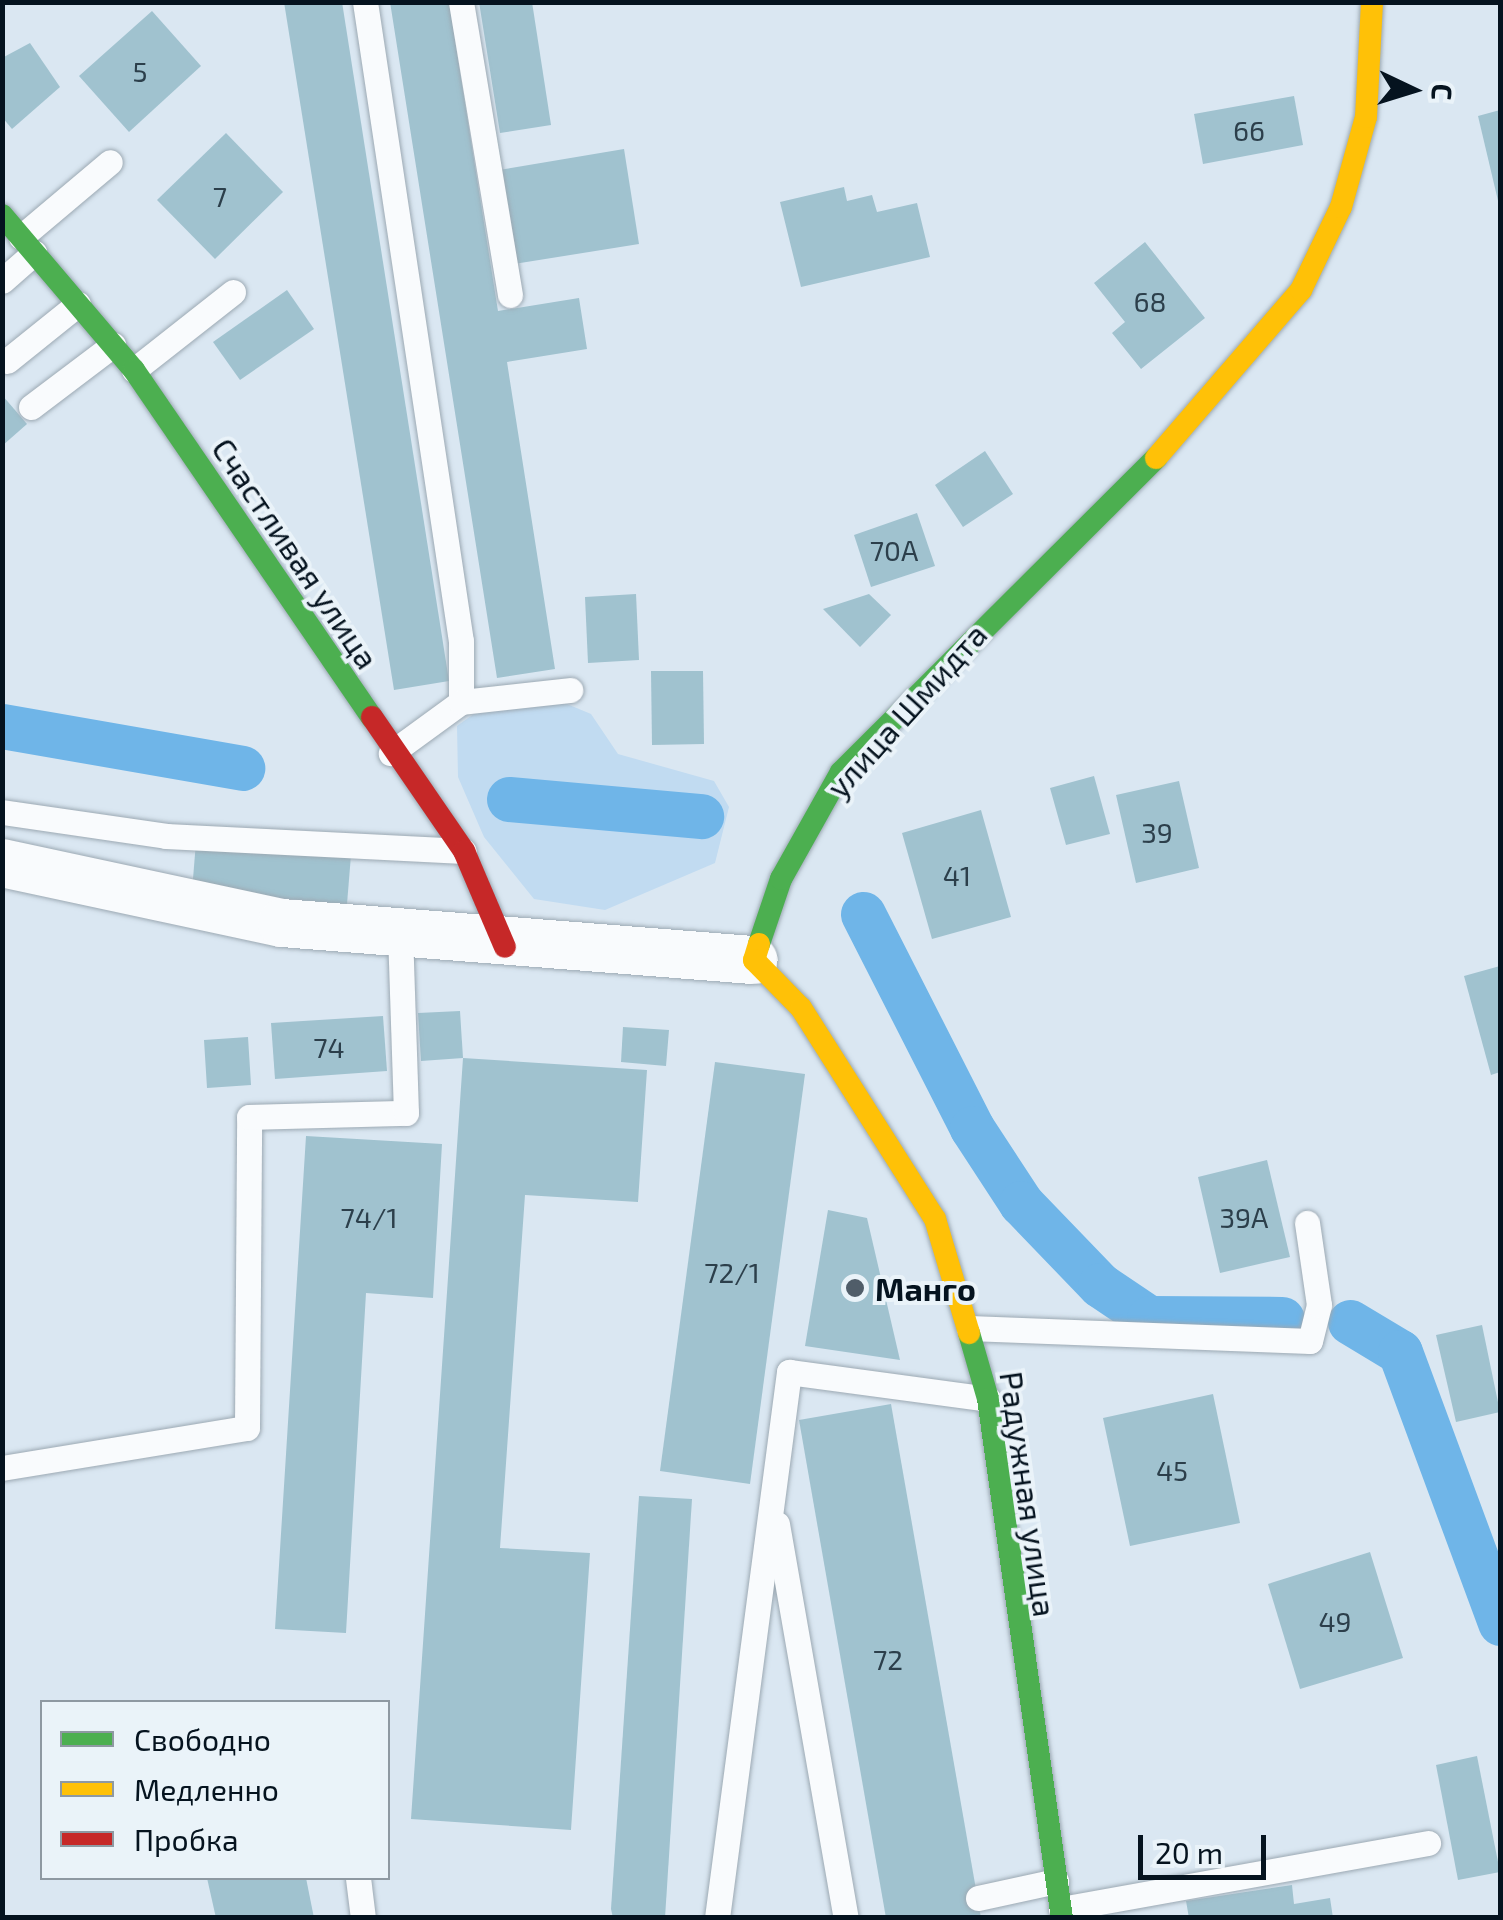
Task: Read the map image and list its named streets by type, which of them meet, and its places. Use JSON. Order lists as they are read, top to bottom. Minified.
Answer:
{"streets":{"street":["Счастливая улица","улица Шмидта","Радужная улица"]},"crossings":[["улица Шмидта","Радужная улица"]],"places":["Манго"],"house_numbers":["5","66","7","68","70А","39","41","74","74/1","39А","72/1","45","49","72"],"legend":["Свободно","Медленно","Пробка"],"scale_bar":"20 m","north":"right"}
